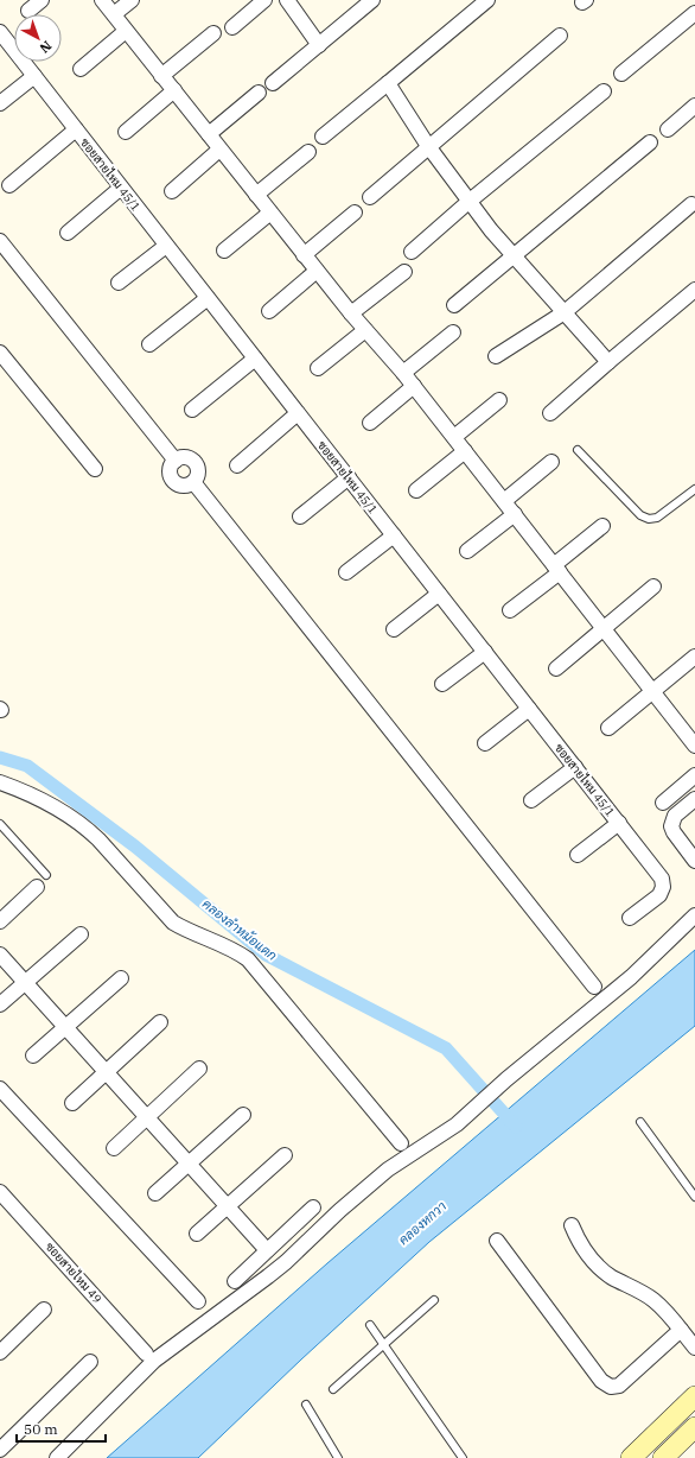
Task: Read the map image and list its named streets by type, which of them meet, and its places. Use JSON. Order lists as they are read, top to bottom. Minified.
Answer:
{"streets":{"street":["ซอยสายไหม 45/1","ซอยสายไหม 49"]},"water":["คลองลำหม้อแตก","คลองหกวา"],"scale_bar":"50 m","north":"bottom right"}
